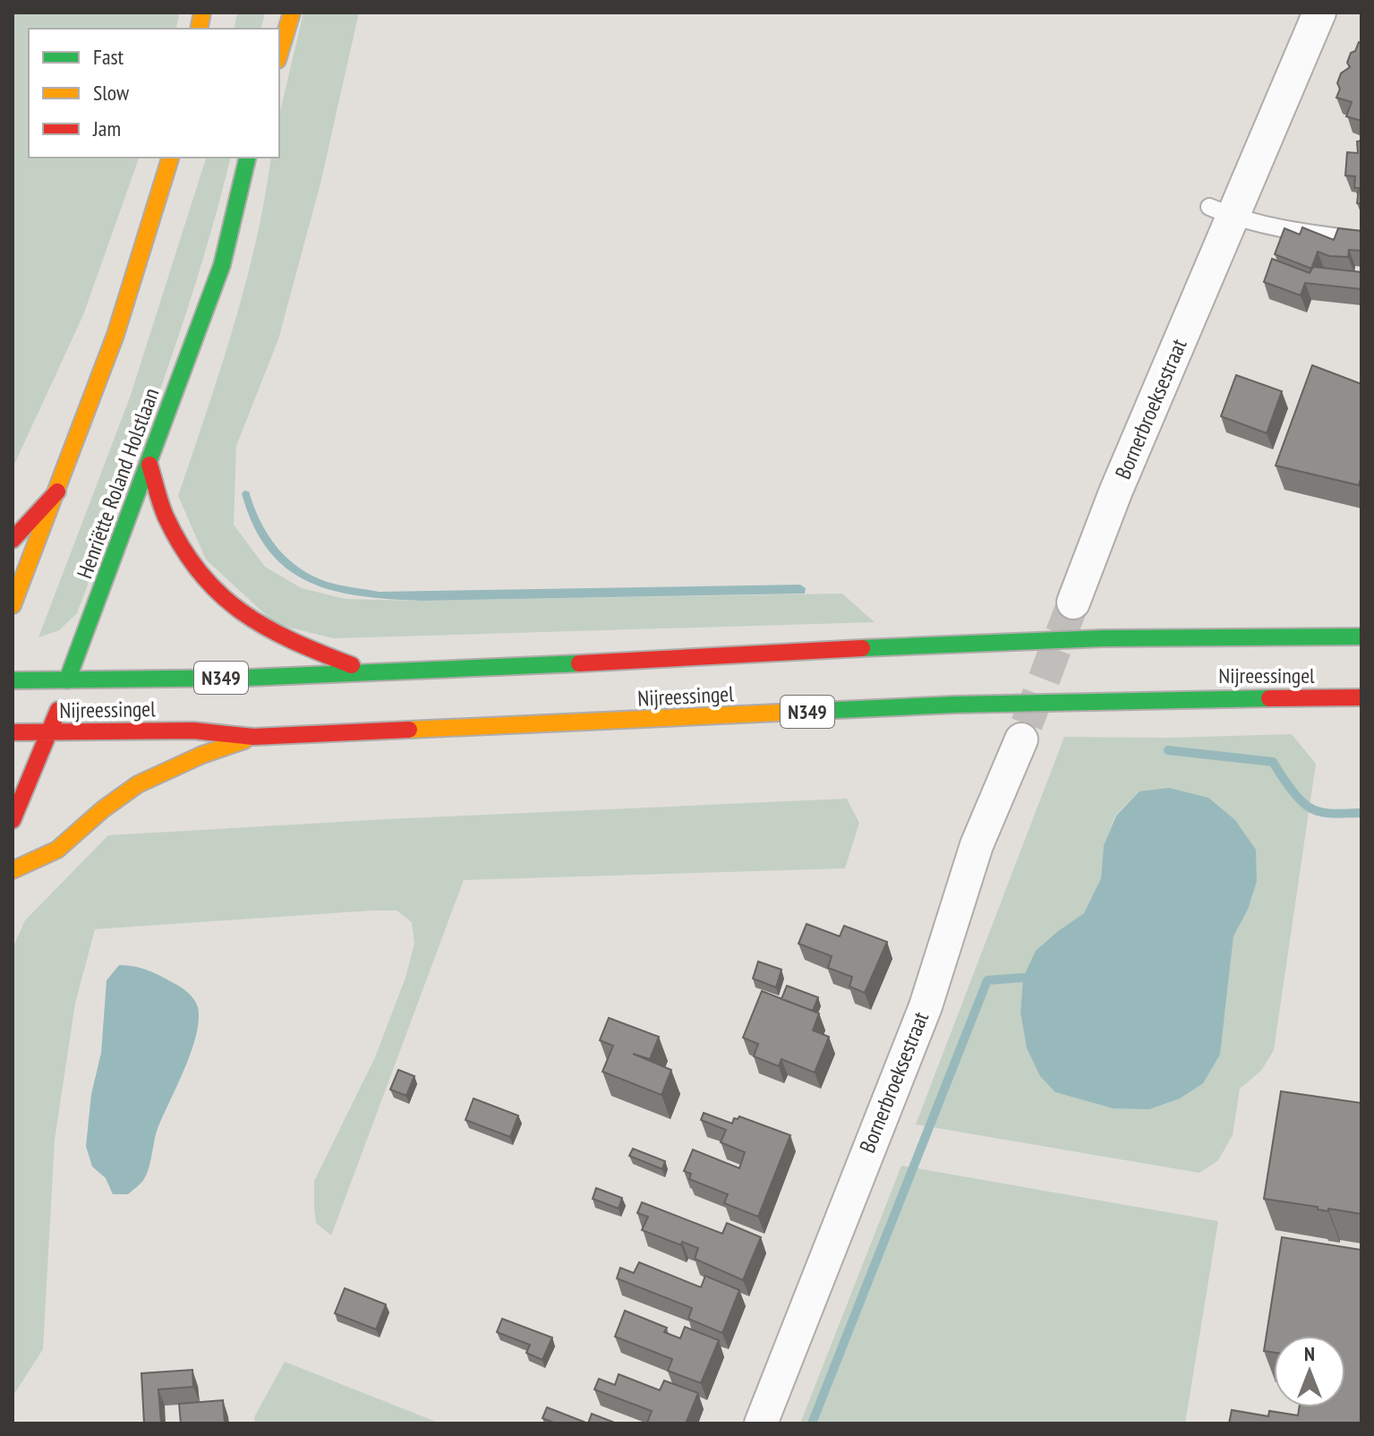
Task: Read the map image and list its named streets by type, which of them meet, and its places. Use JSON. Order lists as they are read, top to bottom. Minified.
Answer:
{"streets":{"main road":["Henriëtte Roland Holstlaan","Nijreessingel","N349"],"street":["Bornerbroeksestraat"]},"crossings":[["Henriëtte Roland Holstlaan","Nijreessingel"],["Henriëtte Roland Holstlaan","N349"],["Nijreessingel","N349"]],"legend":["Fast","Slow","Jam"],"north":"top"}
